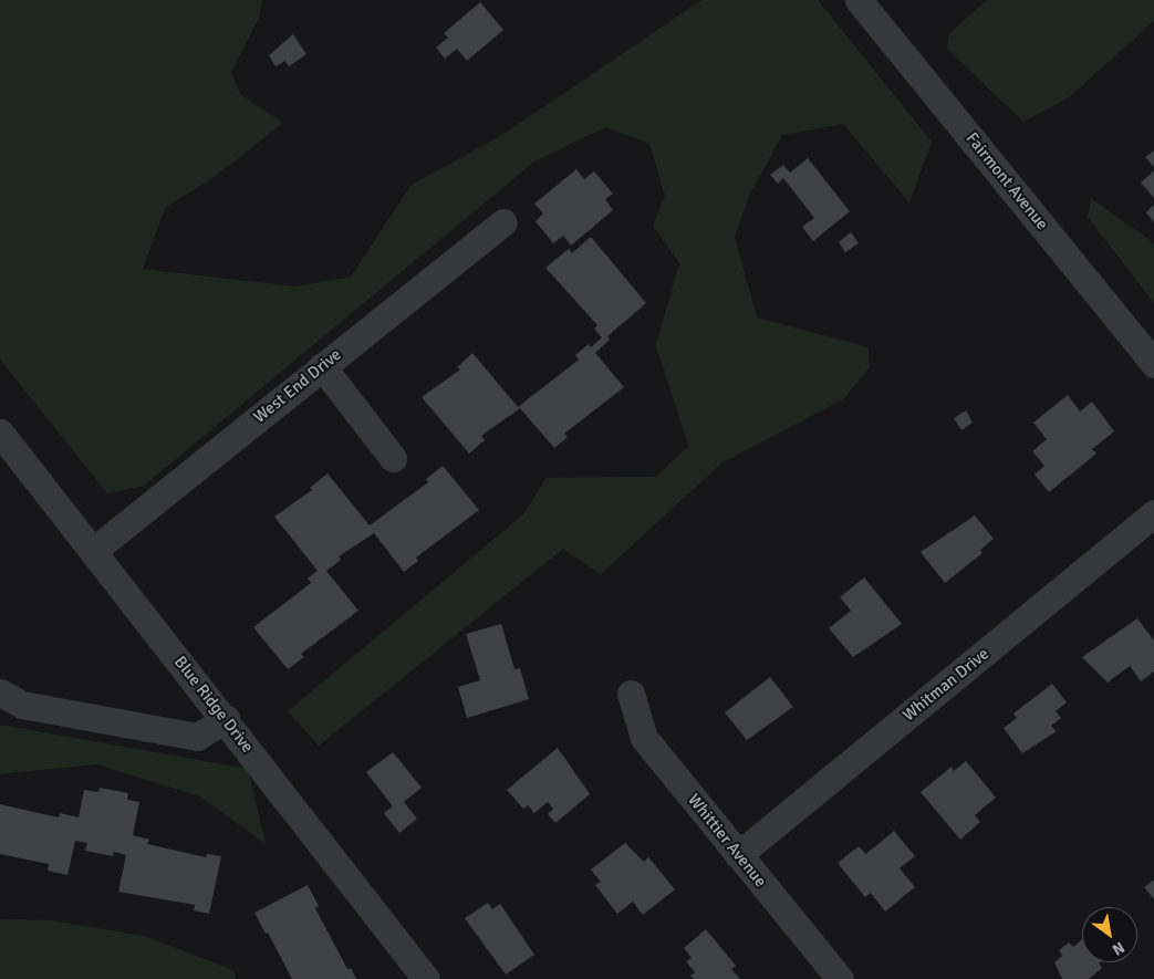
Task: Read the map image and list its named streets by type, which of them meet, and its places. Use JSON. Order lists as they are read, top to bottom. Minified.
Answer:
{"streets":{"street":["Fairmont Avenue","West End Drive","Whitman Drive","Blue Ridge Drive","Whittier Avenue"]},"crossings":[["West End Drive","Blue Ridge Drive"],["Whitman Drive","Whittier Avenue"]],"north":"bottom right"}
